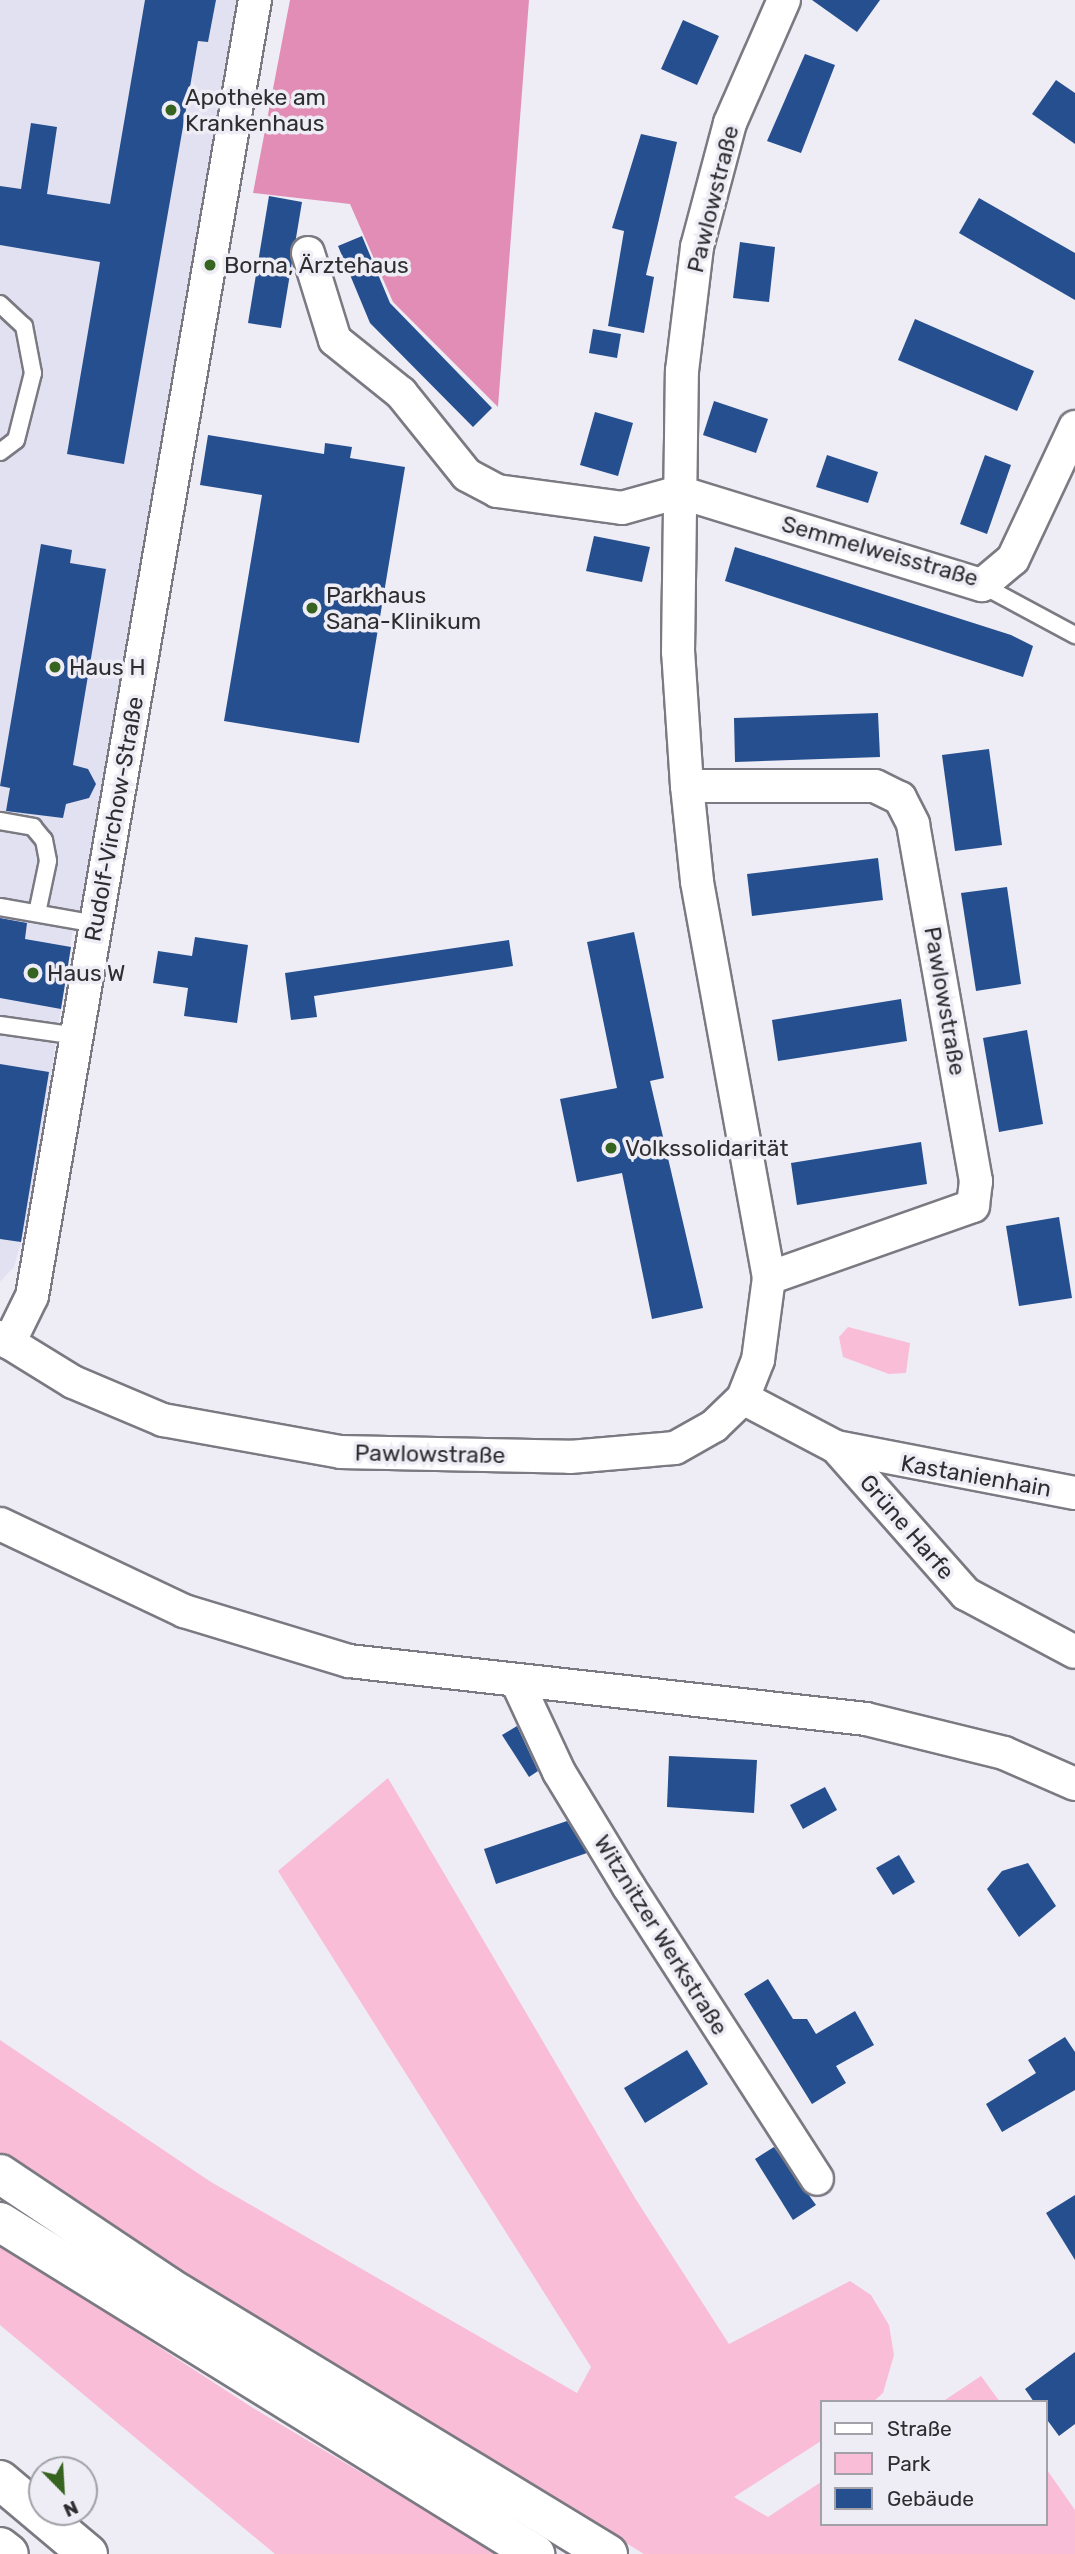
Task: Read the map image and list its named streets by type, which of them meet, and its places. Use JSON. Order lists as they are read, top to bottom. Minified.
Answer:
{"streets":{"street":["Pawlowstraße","Semmelweisstraße","Rudolf-Virchow-Straße","Kastanienhain","Grüne Harfe","Witznitzer Werkstraße"]},"crossings":[["Pawlowstraße","Semmelweisstraße"],["Pawlowstraße","Rudolf-Virchow-Straße"],["Pawlowstraße","Grüne Harfe"],["Kastanienhain","Grüne Harfe"]],"places":["Apotheke am Krankenhaus","Borna, Ärztehaus","Parkhaus Sana-Klinikum","Haus H","Haus W","Volkssolidarität"],"legend":["Straße","Park","Gebäude"],"north":"bottom right"}
